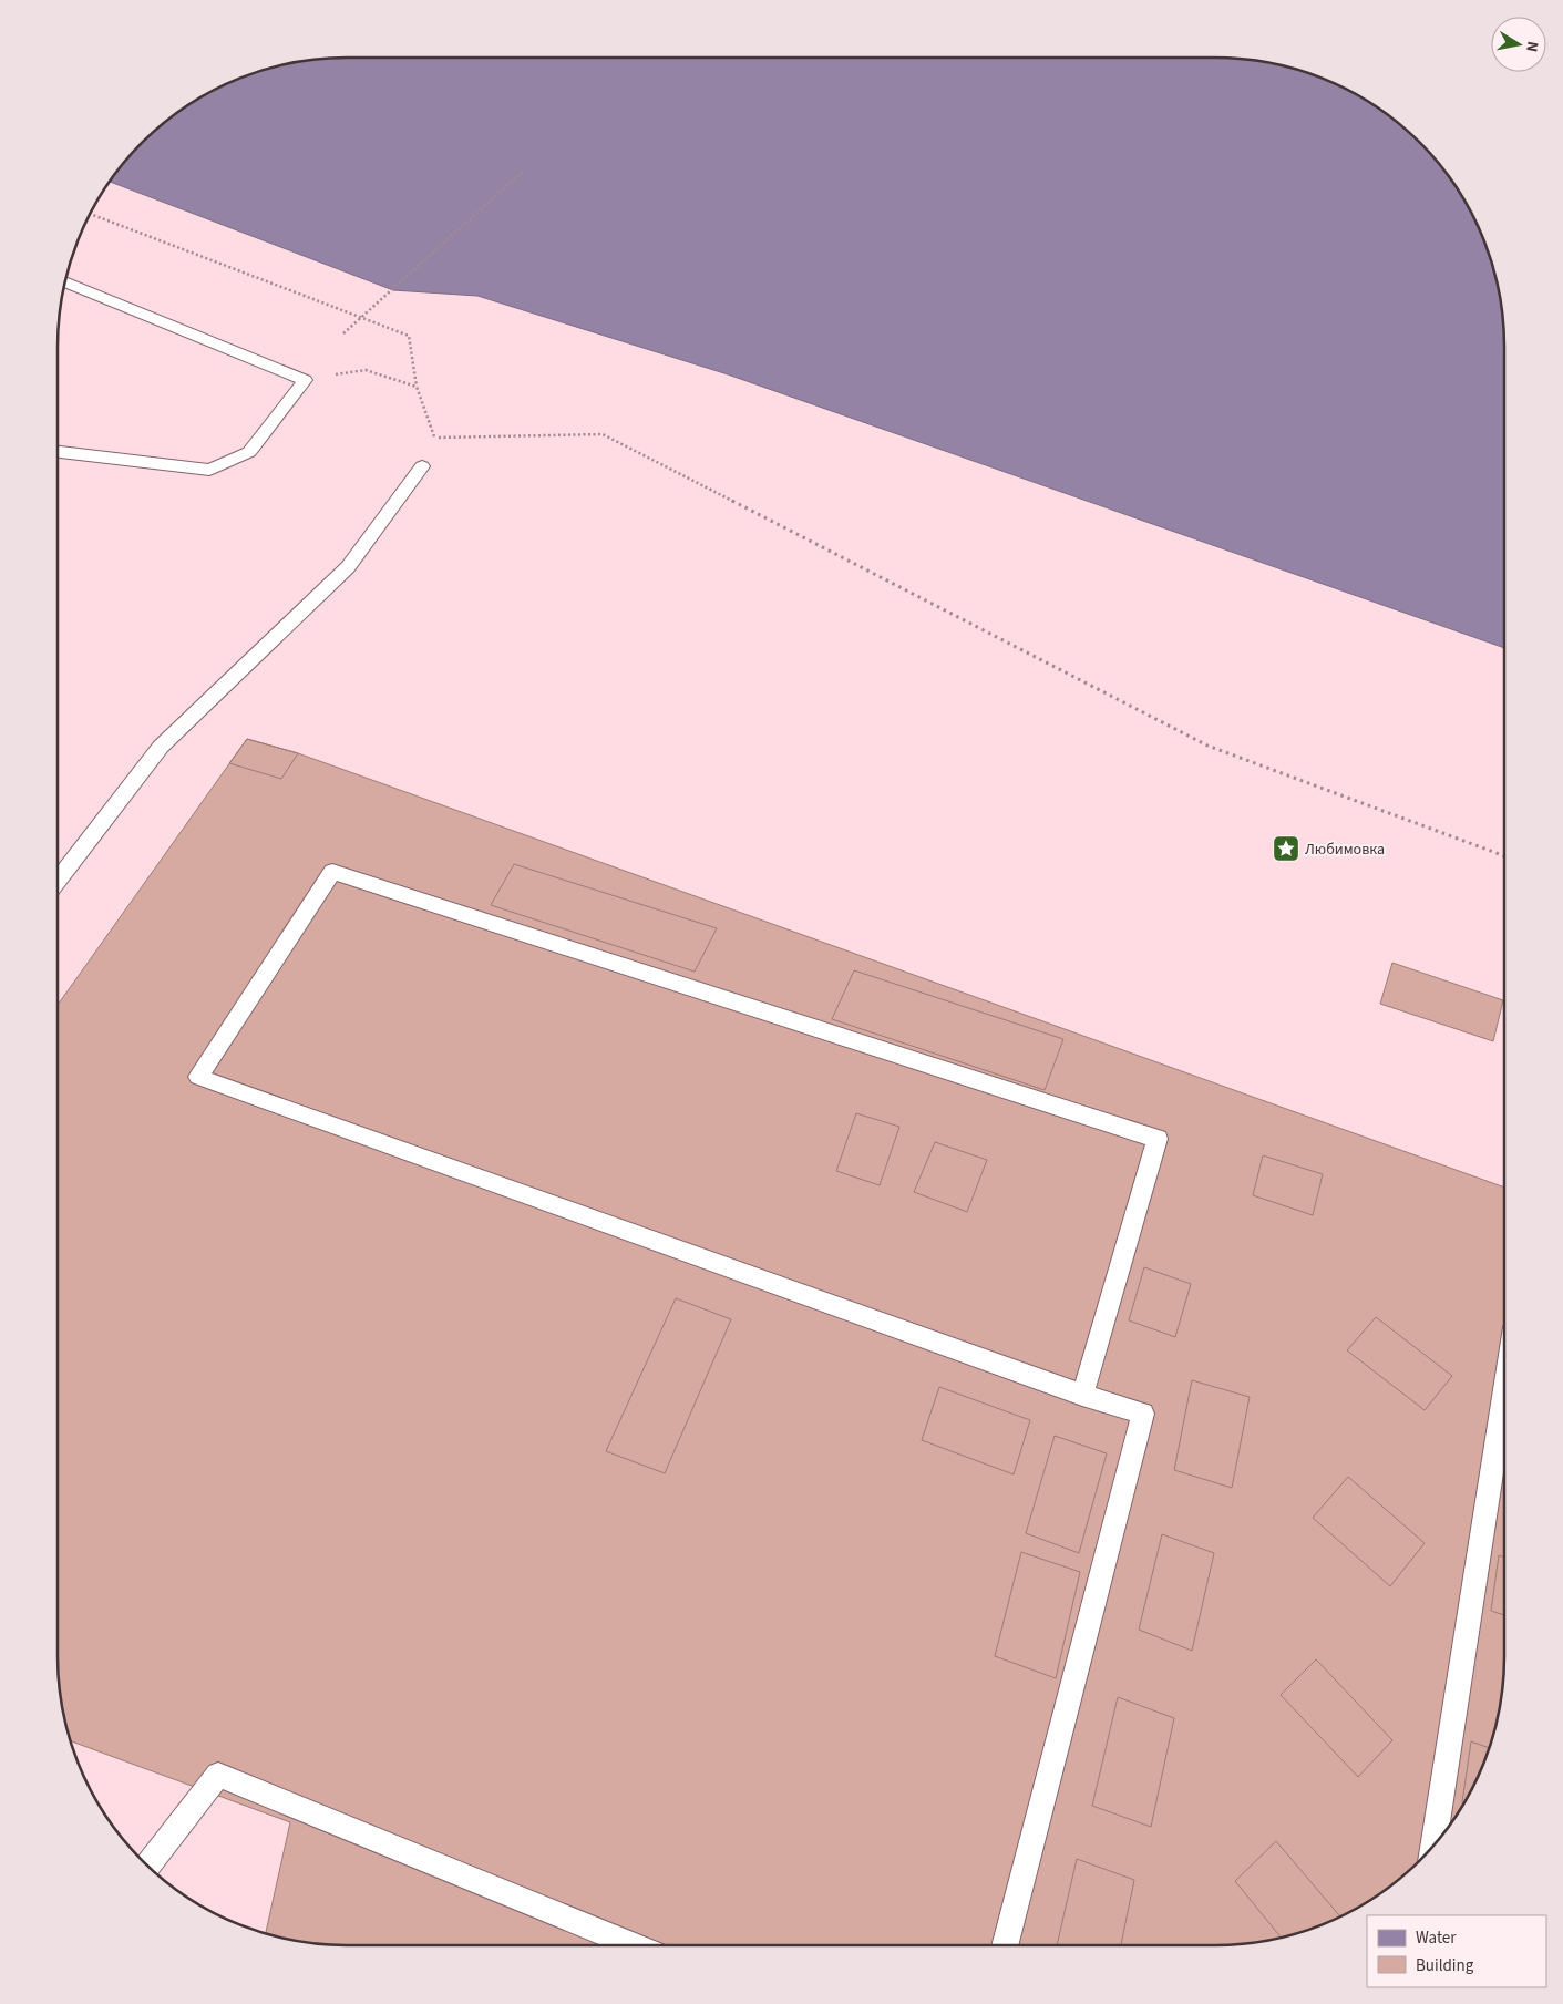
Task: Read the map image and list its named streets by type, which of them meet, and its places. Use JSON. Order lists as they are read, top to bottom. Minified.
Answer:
{"places":{"place":["Любимовка"]},"legend":["Water","Building"],"north":"right"}
